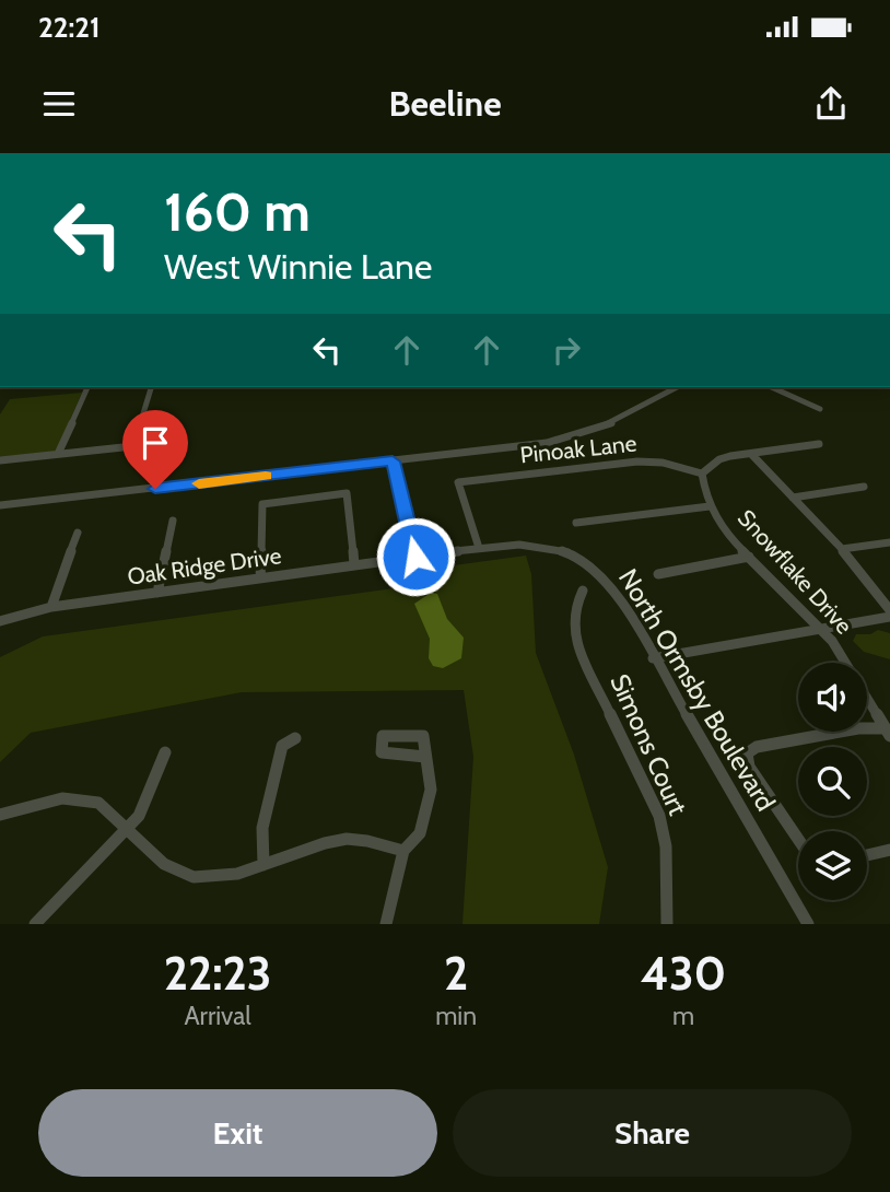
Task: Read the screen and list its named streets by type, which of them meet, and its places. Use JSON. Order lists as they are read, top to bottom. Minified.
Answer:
{"streets":{"street":["Pinoak Lane","Oak Ridge Drive","Snowflake Drive","North Ormsby Boulevard","Simons Court"]},"crossings":[["Pinoak Lane","Snowflake Drive"],["Pinoak Lane","North Ormsby Boulevard"],["Oak Ridge Drive","North Ormsby Boulevard"]],"page":{"status":"22:21","header":"Beeline","turn":["160 m","West Winnie Lane"],"eta":["22:23","Arrival","2","min","430","m"],"buttons":["Exit","Share"]}}
